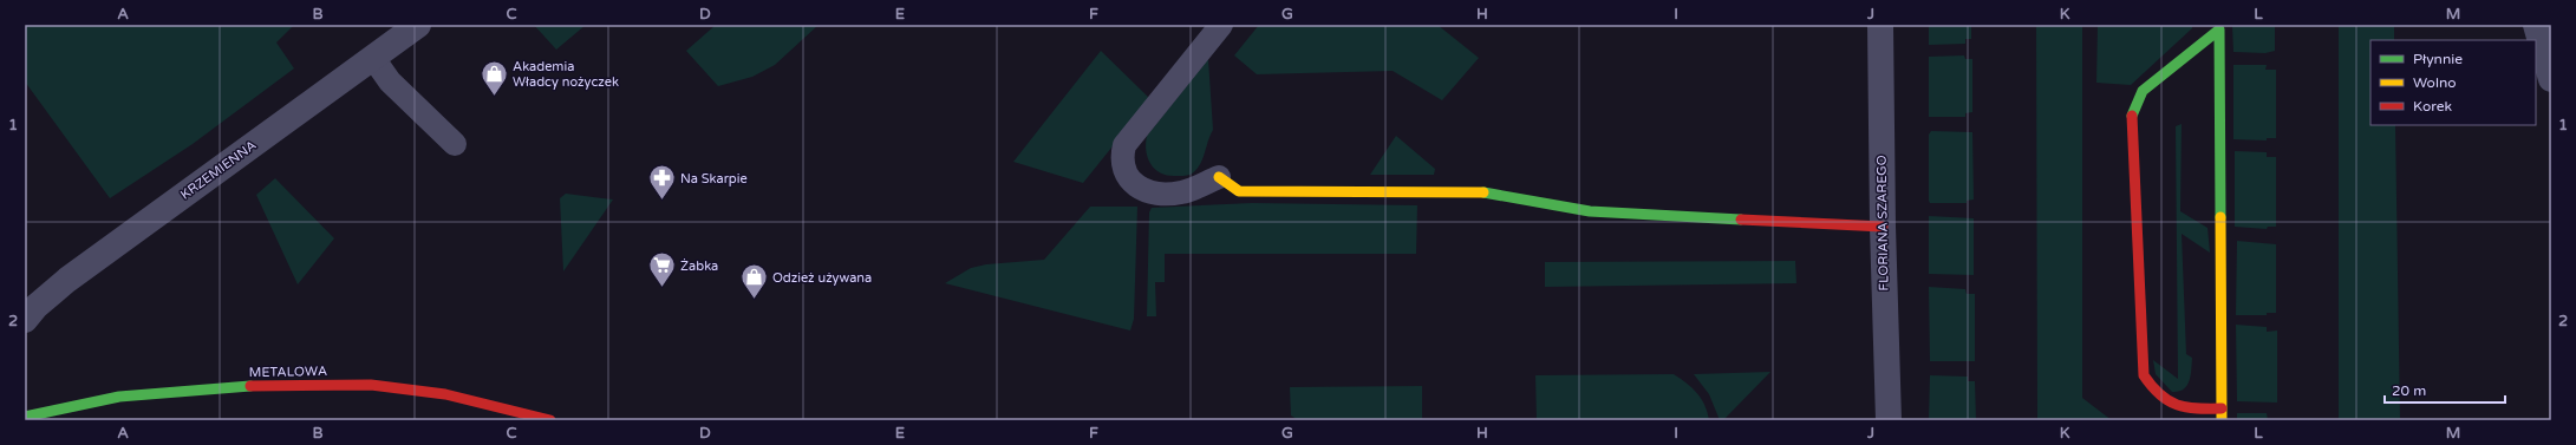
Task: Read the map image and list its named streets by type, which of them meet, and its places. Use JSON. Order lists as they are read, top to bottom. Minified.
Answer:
{"streets":{"street":["KRZEMIENNA","FLORIANA SZAREGO","METALOWA"]},"places":{"shop":["Akademia Władcy nożyczek","Odzież używana"],"pharmacy":["Na Skarpie"],"supermarket":["Żabka"]},"legend":["Płynnie","Wolno","Korek"],"scale_bar":"20 m","grid":{"columns":["A","B","C","D","E","F","G","H","I","J","K","L","M"],"rows":["1","2"]}}
